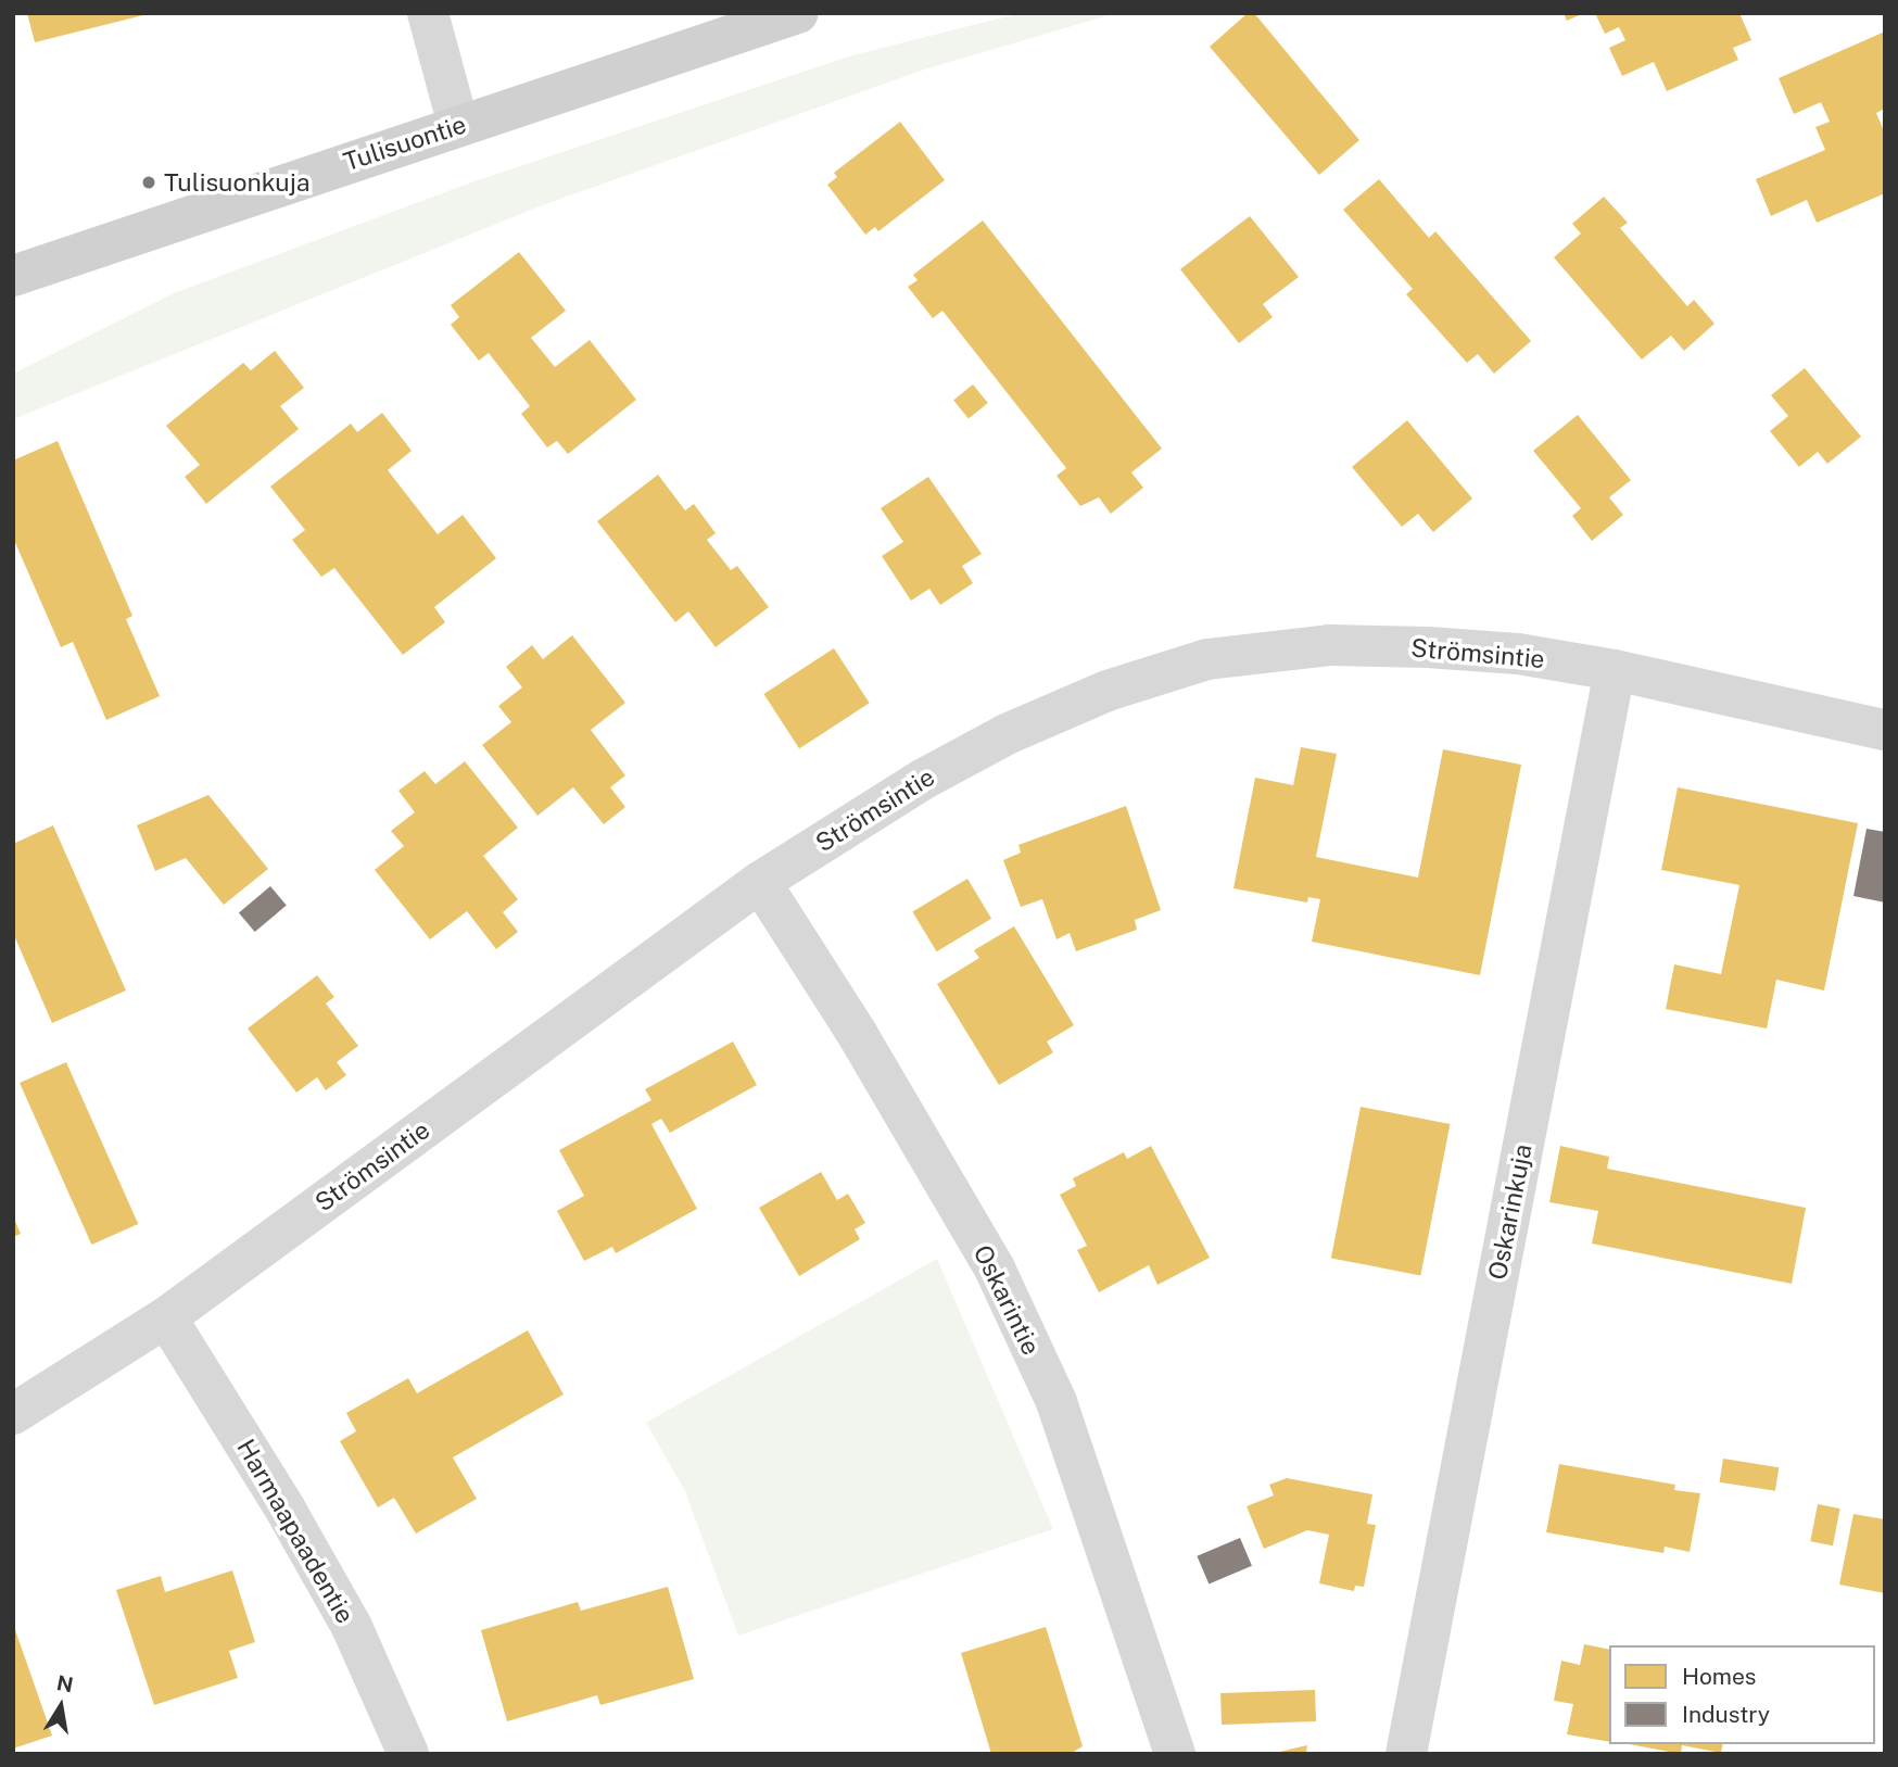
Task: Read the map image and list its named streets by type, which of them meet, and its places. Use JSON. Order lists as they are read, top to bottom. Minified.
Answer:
{"streets":{"main road":["Tulisuontie"],"street":["Strömsintie","Oskarinkuja","Oskarintie","Harmaapaadentie"]},"crossings":[["Strömsintie","Oskarinkuja"],["Strömsintie","Oskarintie"],["Strömsintie","Harmaapaadentie"]],"places":["Tulisuonkuja"],"legend":["Homes","Industry"],"north":"top"}
